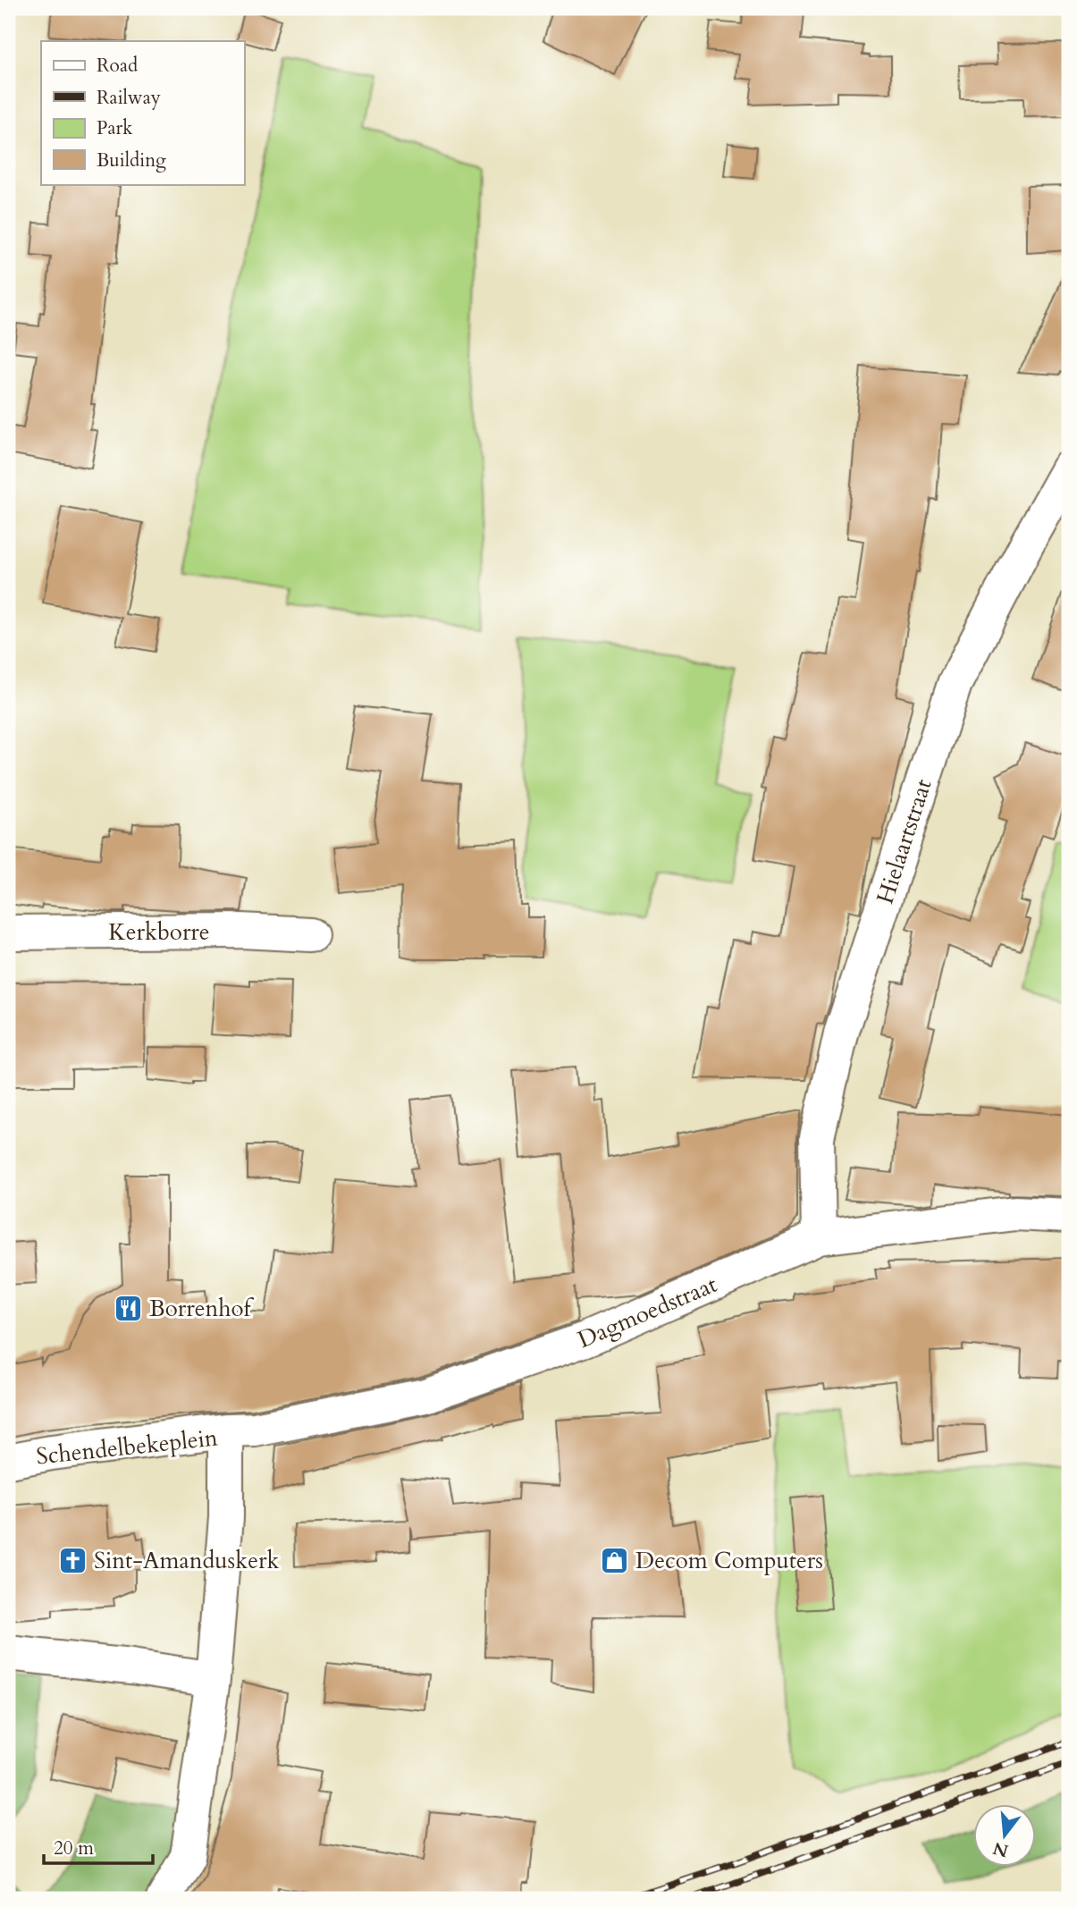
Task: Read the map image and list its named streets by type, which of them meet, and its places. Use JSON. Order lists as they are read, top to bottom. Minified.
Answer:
{"streets":{"street":["Hielaartstraat","Kerkborre","Dagmoedstraat","Schendelbekeplein"]},"crossings":[["Hielaartstraat","Dagmoedstraat"],["Dagmoedstraat","Schendelbekeplein"]],"places":{"restaurant":["Borrenhof"],"church":["Sint-Amanduskerk"],"shop":["Decom Computers"]},"legend":["Road","Railway","Park","Building"],"scale_bar":"20 m","north":"bottom"}
